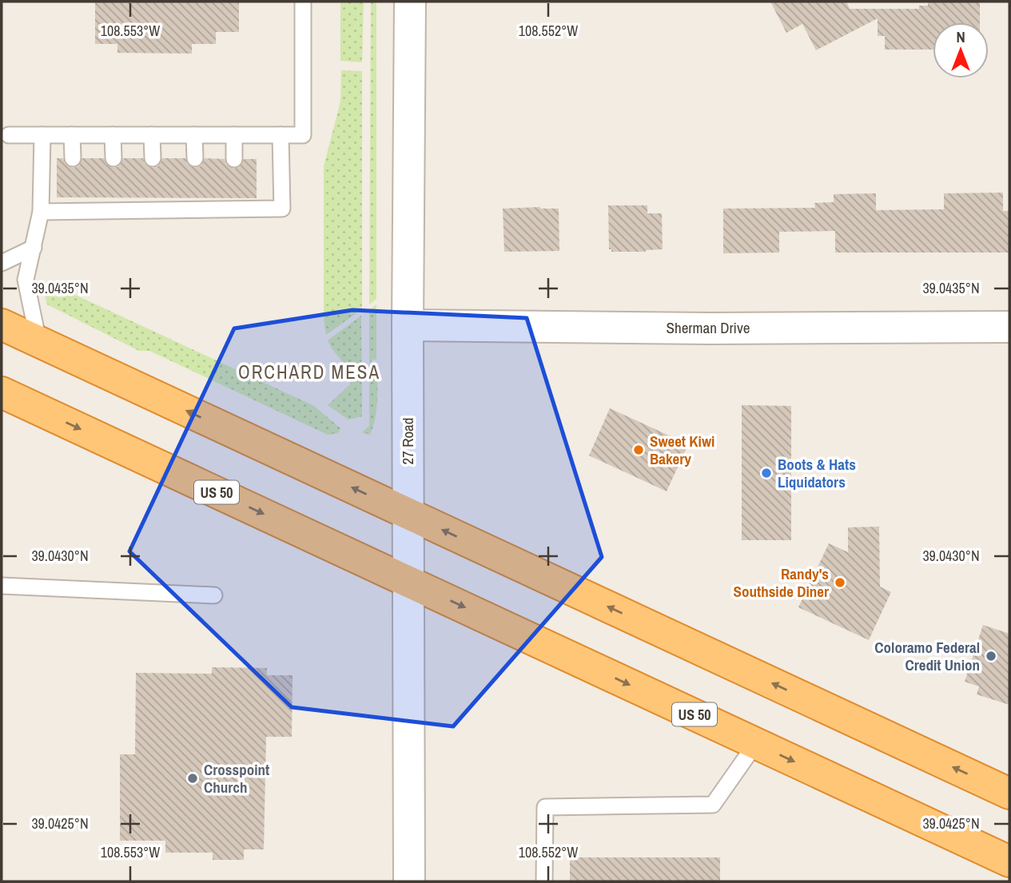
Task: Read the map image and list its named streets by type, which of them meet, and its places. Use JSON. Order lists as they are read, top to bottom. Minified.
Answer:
{"streets":{"highway":["US 50"],"street":["Sherman Drive","27 Road"]},"crossings":[["Sherman Drive","27 Road"],["27 Road","US 50"]],"districts":["ORCHARD MESA"],"places":["Sweet Kiwi Bakery","Boots & Hats Liquidators","Randy's Southside Diner","Coloramo Federal Credit Union","Crosspoint Church"],"north":"top","coordinates":["108.553°W","108.552°W","39.0435°N","39.0430°N","39.0425°N"]}
